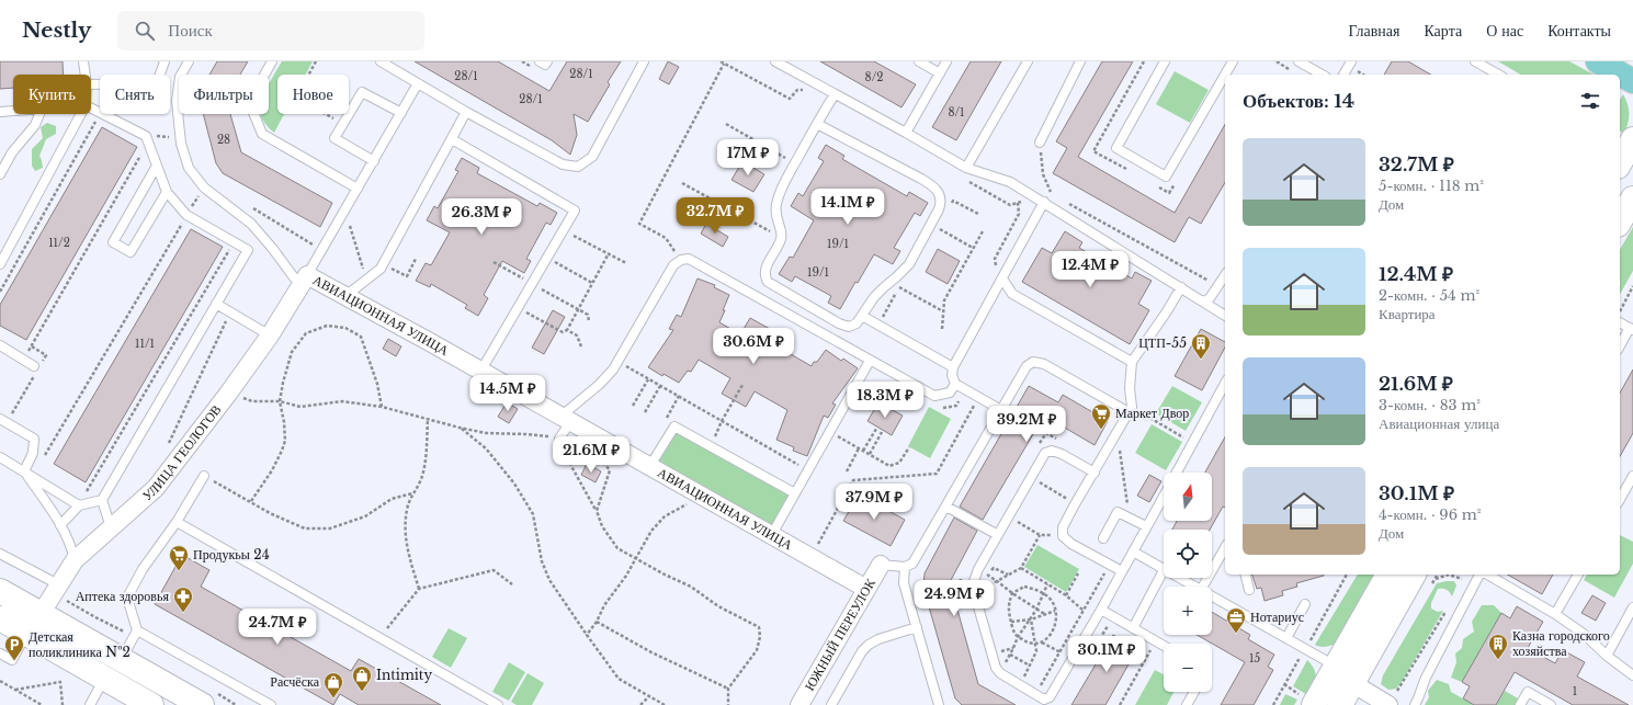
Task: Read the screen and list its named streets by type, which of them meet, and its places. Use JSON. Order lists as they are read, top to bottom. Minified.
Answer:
{"streets":{"street":["АВИАЦИОННАЯ УЛИЦА","УЛИЦА ГЕОЛОГОВ","ЮЖНЫЙ ПЕРЕУЛОК"]},"crossings":[["АВИАЦИОННАЯ УЛИЦА","УЛИЦА ГЕОЛОГОВ"],["АВИАЦИОННАЯ УЛИЦА","ЮЖНЫЙ ПЕРЕУЛОК"]],"places":{"building":["ЦТП-55","Казна городского хозяйства"],"supermarket":["Маркет Двор","Продукьы 24"],"pharmacy":["Аптека здоровья"],"office":["Нотариус"],"parking":["Детская поликлиника №2"],"shop":["Intimity","Расчёска"]},"house_numbers":["28/1","28/1","8/2","28/1","8/1","28","11/2","19/1","19/1","11/1","15","1"],"north":"top","page":{"header":"Nestly","search":"Поиск","nav":["Главная","Карта","О нас","Контакты"],"chip":["Купить","Снять","Фильтры","Новое"],"heading":"Объектов: 14","list":[{"name":"32.7M ₽","note":"5-комн. · 118 m² · Дом"},{"name":"12.4M ₽","note":"2-комн. · 54 m² · Квартира"},{"name":"21.6M ₽","note":"3-комн. · 83 m² · Авиационная улица"},{"name":"30.1M ₽","note":"4-комн. · 96 m² · Дом"}],"price":["17M ₽","14.1M ₽","32.7M ₽","26.3M ₽","12.4M ₽","30.6M ₽","14.5M ₽","18.3M ₽","39.2M ₽","21.6M ₽","37.9M ₽","24.9M ₽","24.7M ₽","30.1M ₽"],"map_buttons":["+","−"]}}
